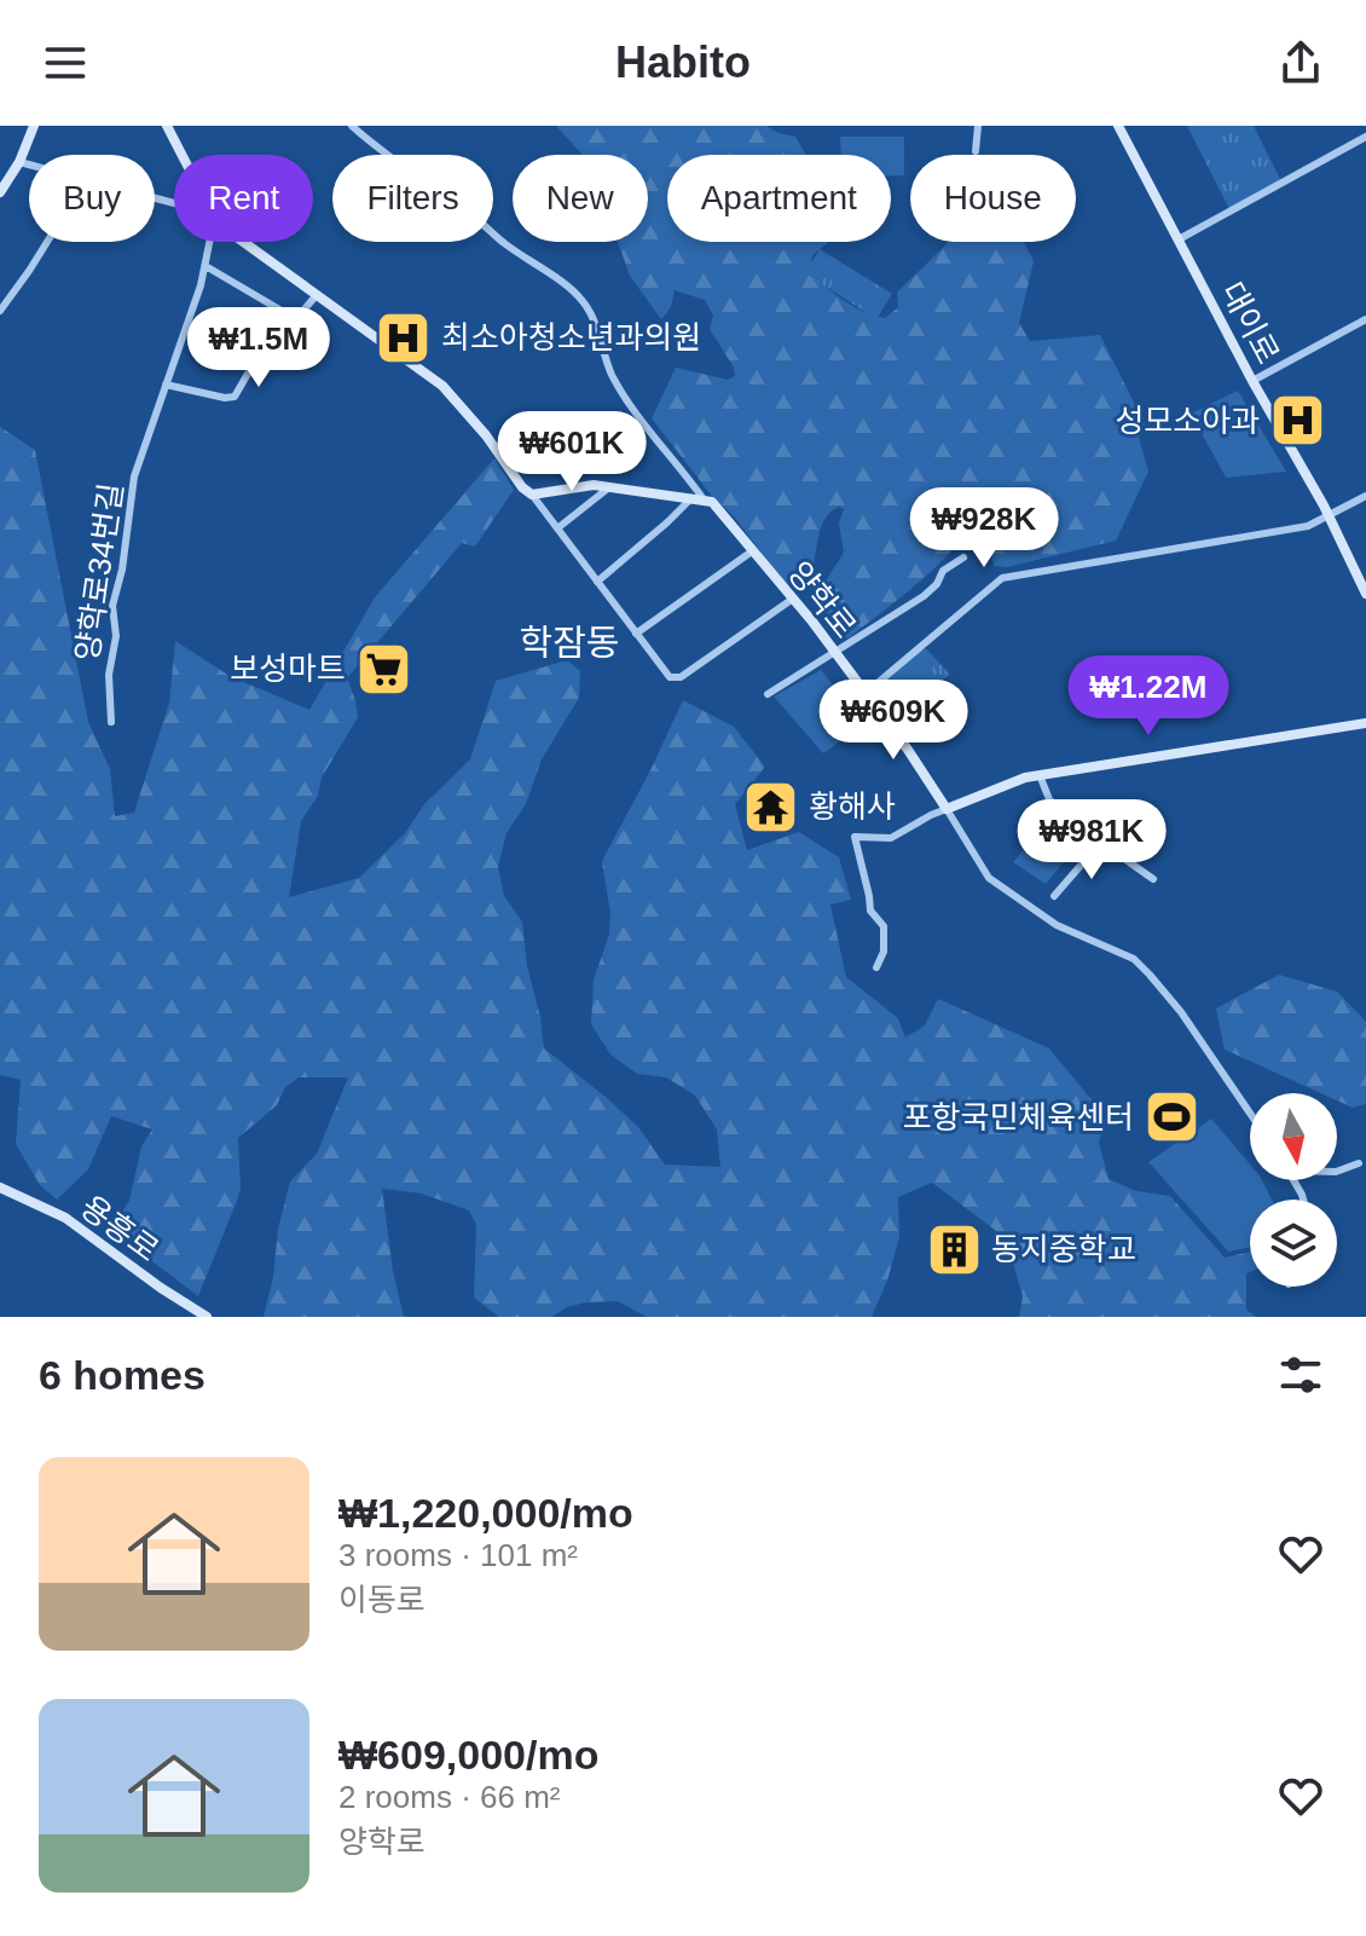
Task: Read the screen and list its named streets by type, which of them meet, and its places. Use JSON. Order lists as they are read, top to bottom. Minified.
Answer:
{"streets":{"street":["대이로","양학로34번길","양학로","용흥로"]},"districts":["학잠동"],"places":{"hospital":["최소아청소년과의원","성모소아과"],"supermarket":["보성마트"],"temple":["황해사"],"sports":["포항국민체육센터"],"building":["동지중학교"]},"north":"bottom","page":{"header":"Habito","chip":["Buy","Rent","Filters","New","Apartment","House"],"price":["₩1.5M","₩601K","₩928K","₩1.22M","₩609K","₩981K"],"heading":"6 homes","list":[{"name":"₩1,220,000/mo","note":"3 rooms · 101 m² · 이동로"},{"name":"₩609,000/mo","note":"2 rooms · 66 m² · 양학로"}]}}
